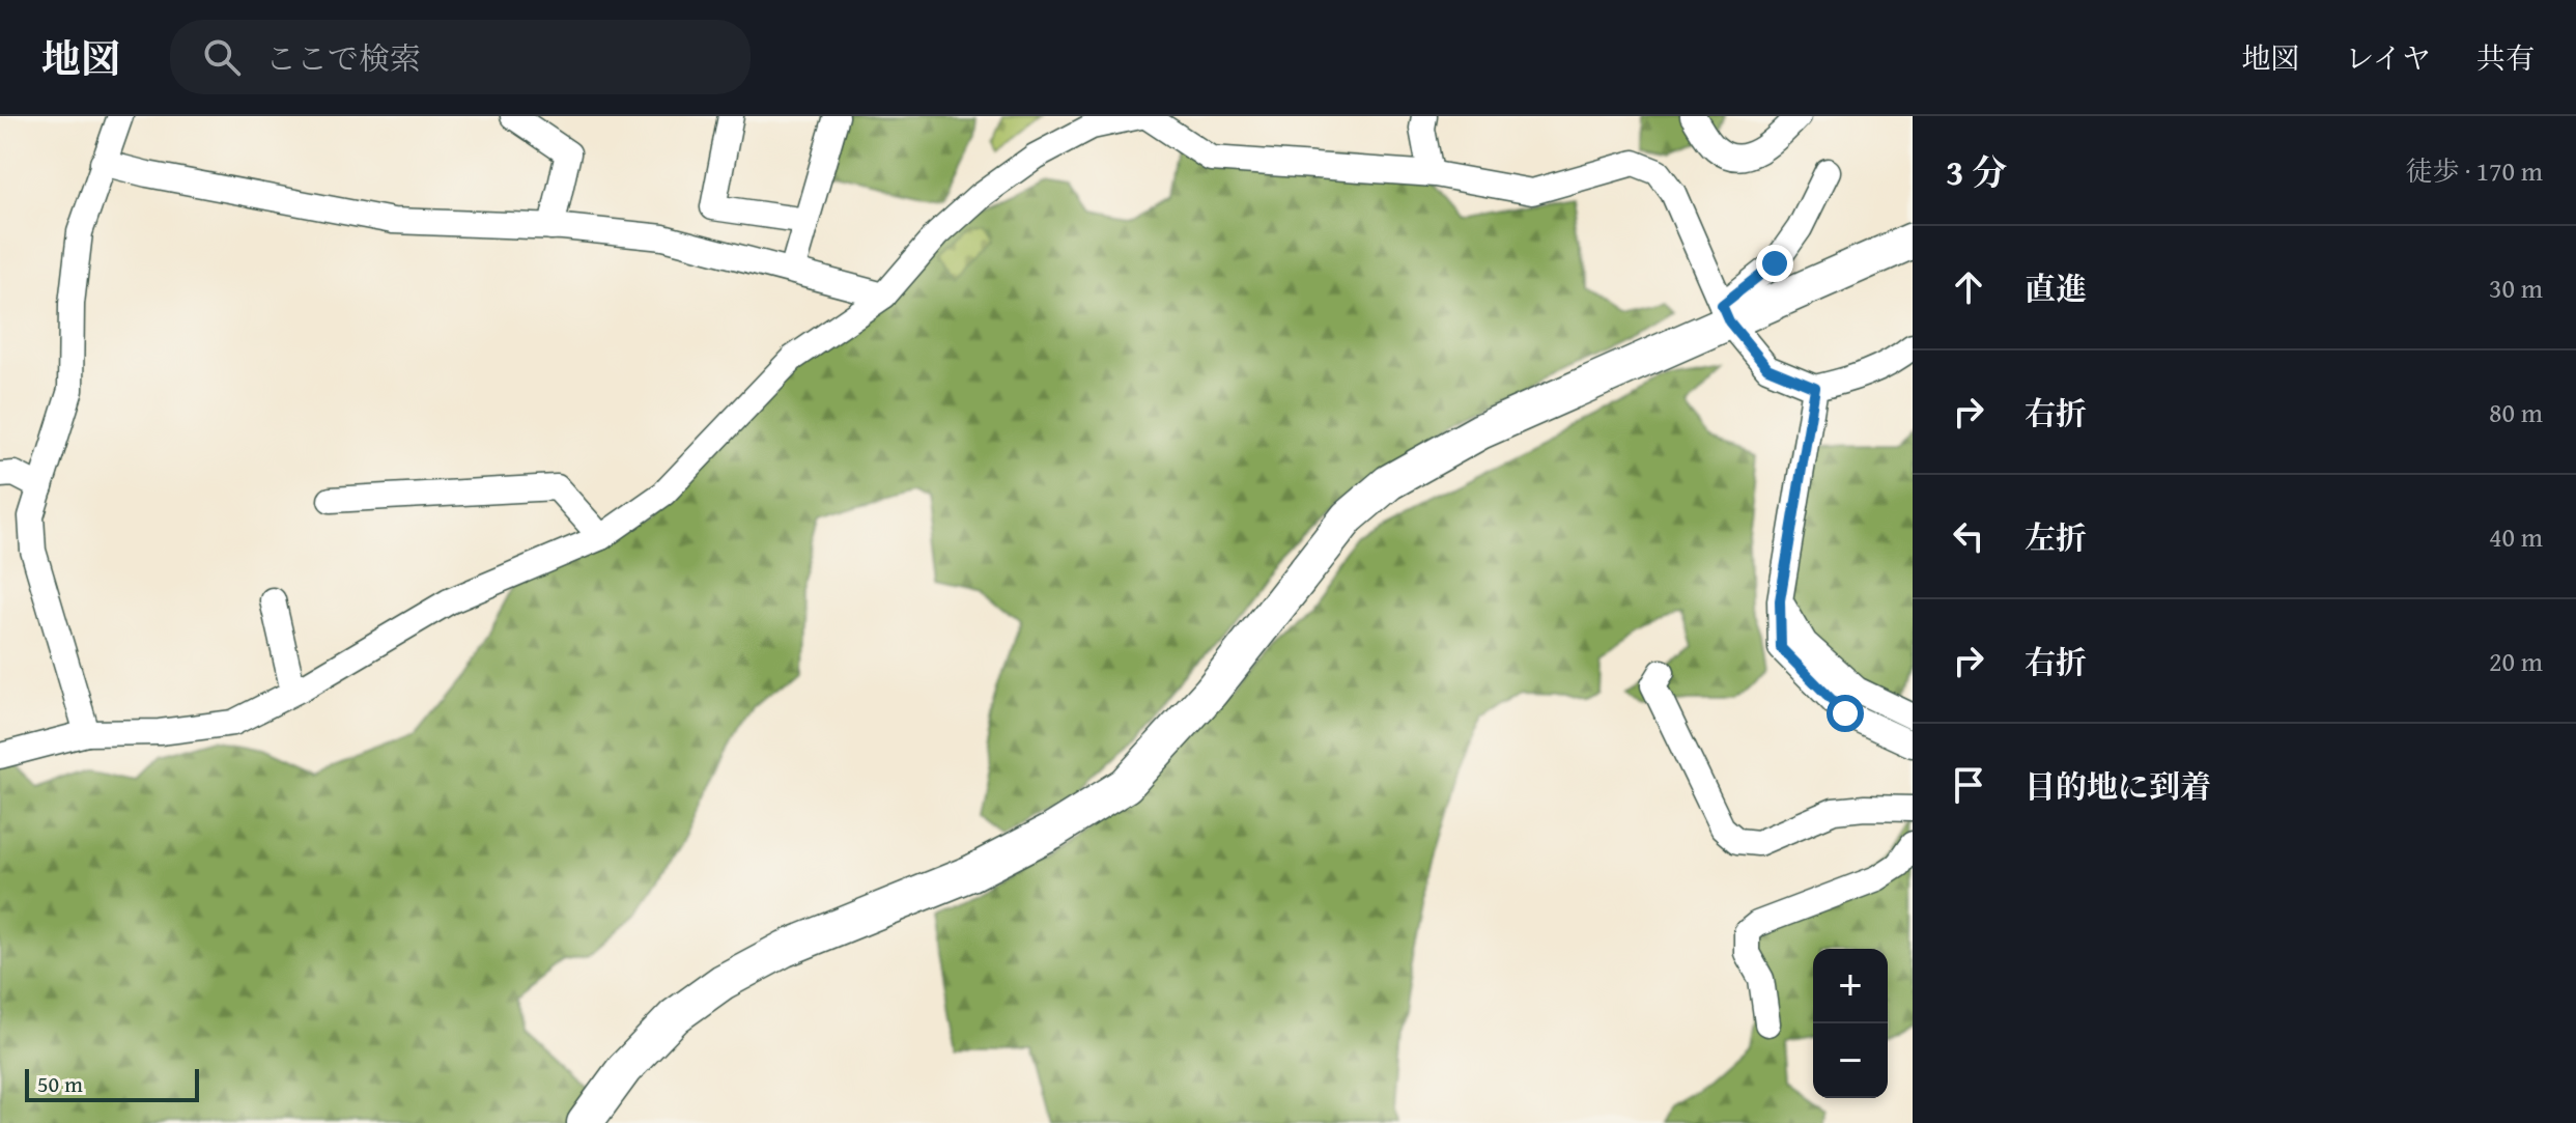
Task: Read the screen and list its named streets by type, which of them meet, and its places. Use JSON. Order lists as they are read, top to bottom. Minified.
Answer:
{"scale_bar":"50 m","page":{"header":"地図","search":"ここで検索","nav":["地図","レイヤ","共有"],"heading":["3 分","徒歩 · 170 m"],"list":[["直進","30 m"],["右折","80 m"],["左折","40 m"],["右折","20 m"],"目的地に到着"],"map_buttons":["+","−"],"scale":"50 m"}}
